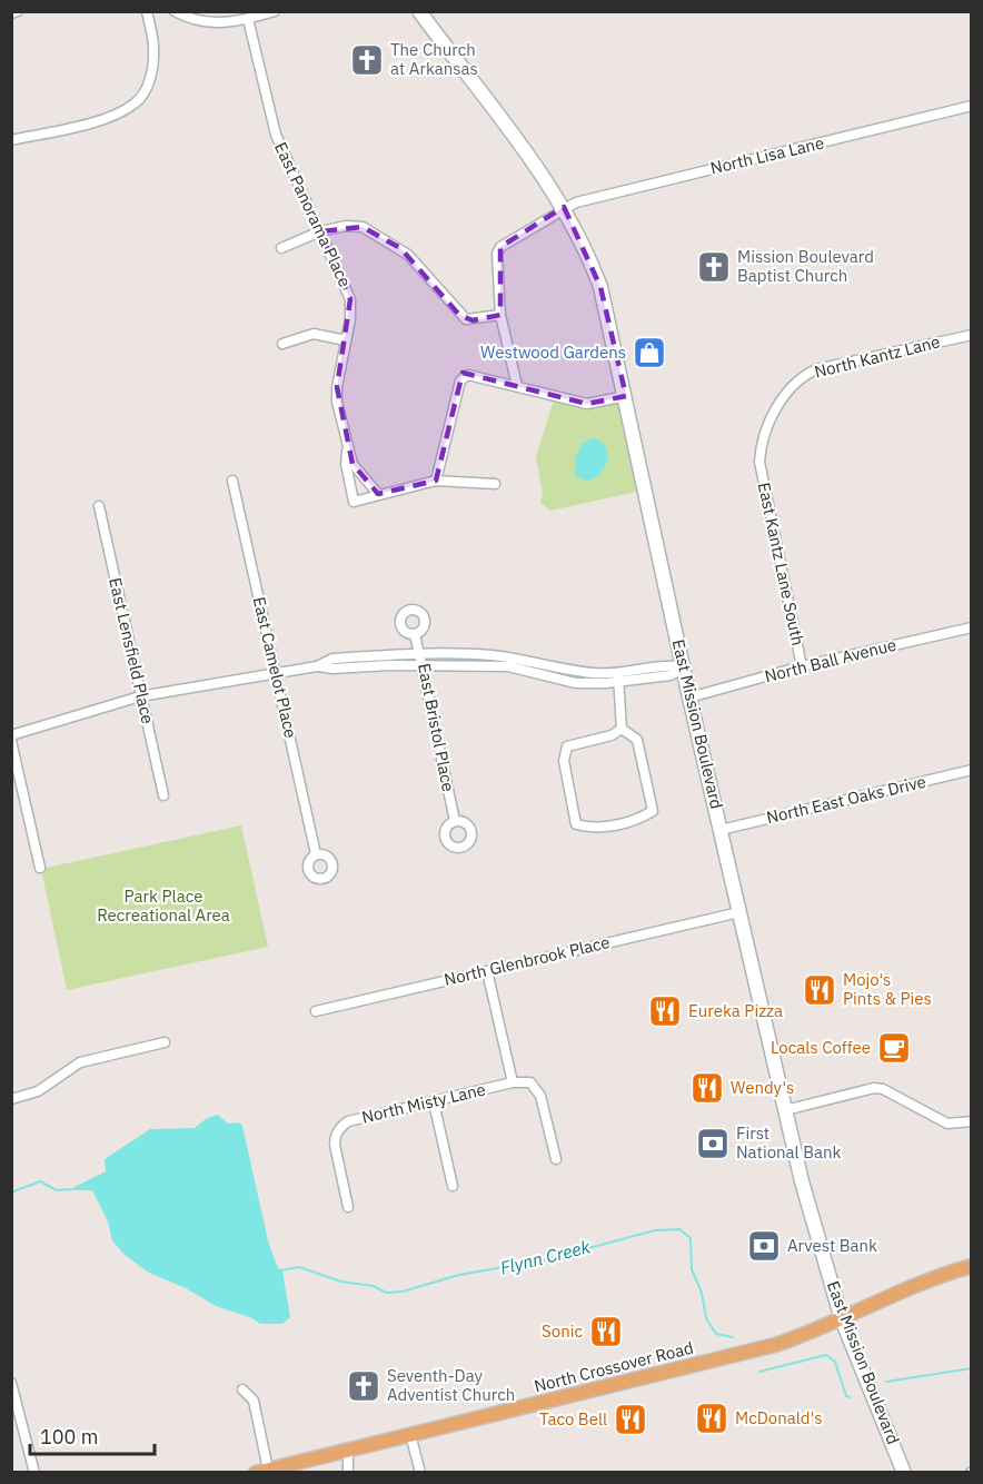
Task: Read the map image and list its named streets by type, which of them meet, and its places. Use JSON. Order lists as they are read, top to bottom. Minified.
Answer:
{"streets":{"main road":["East Mission Boulevard","North Crossover Road"],"street":["North Lisa Lane","East Panorama Place","North Kantz Lane","East Kantz Lane South","East Lensfield Place","North Ball Avenue","East Camelot Place","East Bristol Place","North East Oaks Drive","North Glenbrook Place","North Misty Lane"]},"crossings":[["North Lisa Lane","East Mission Boulevard"],["North Kantz Lane","East Kantz Lane South"],["East Kantz Lane South","North Ball Avenue"],["North Ball Avenue","East Mission Boulevard"],["East Mission Boulevard","North East Oaks Drive"],["East Mission Boulevard","North Glenbrook Place"],["East Mission Boulevard","North Crossover Road"]],"water":["Flynn Creek"],"parks":["Park Place Recreational Area"],"places":{"church":["The Church at Arkansas","Mission Boulevard Baptist Church","Seventh-Day Adventist Church"],"shop":["Westwood Gardens"],"restaurant":["Mojo's Pints & Pies","Eureka Pizza","Wendy's","Sonic","McDonald's","Taco Bell"],"cafe":["Locals Coffee"],"bank":["First National Bank","Arvest Bank"]},"scale_bar":"100 m"}
